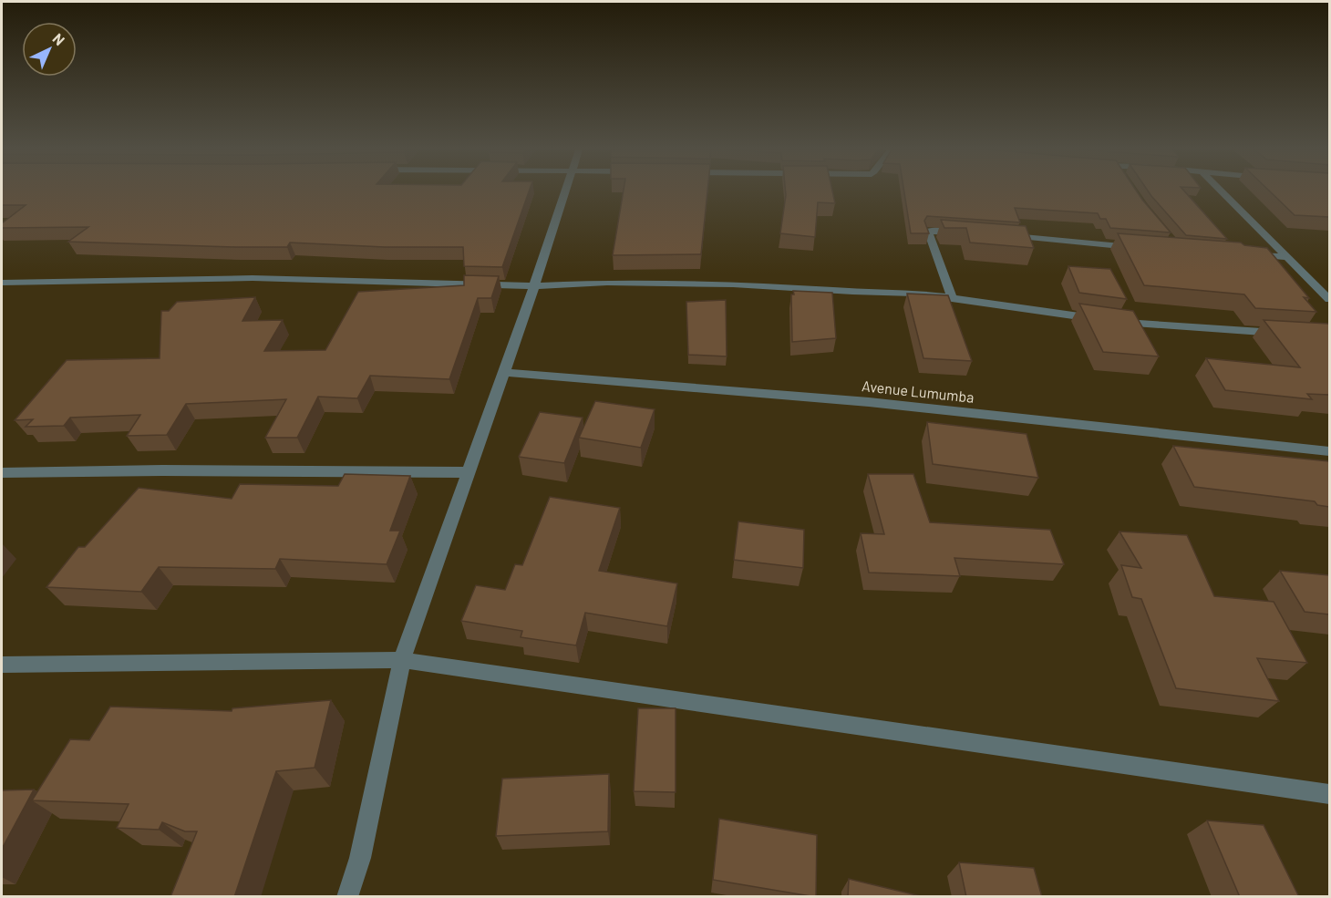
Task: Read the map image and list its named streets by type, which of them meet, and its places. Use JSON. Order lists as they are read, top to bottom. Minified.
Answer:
{"streets":{"street":["Avenue Lumumba"]},"north":"top right"}
